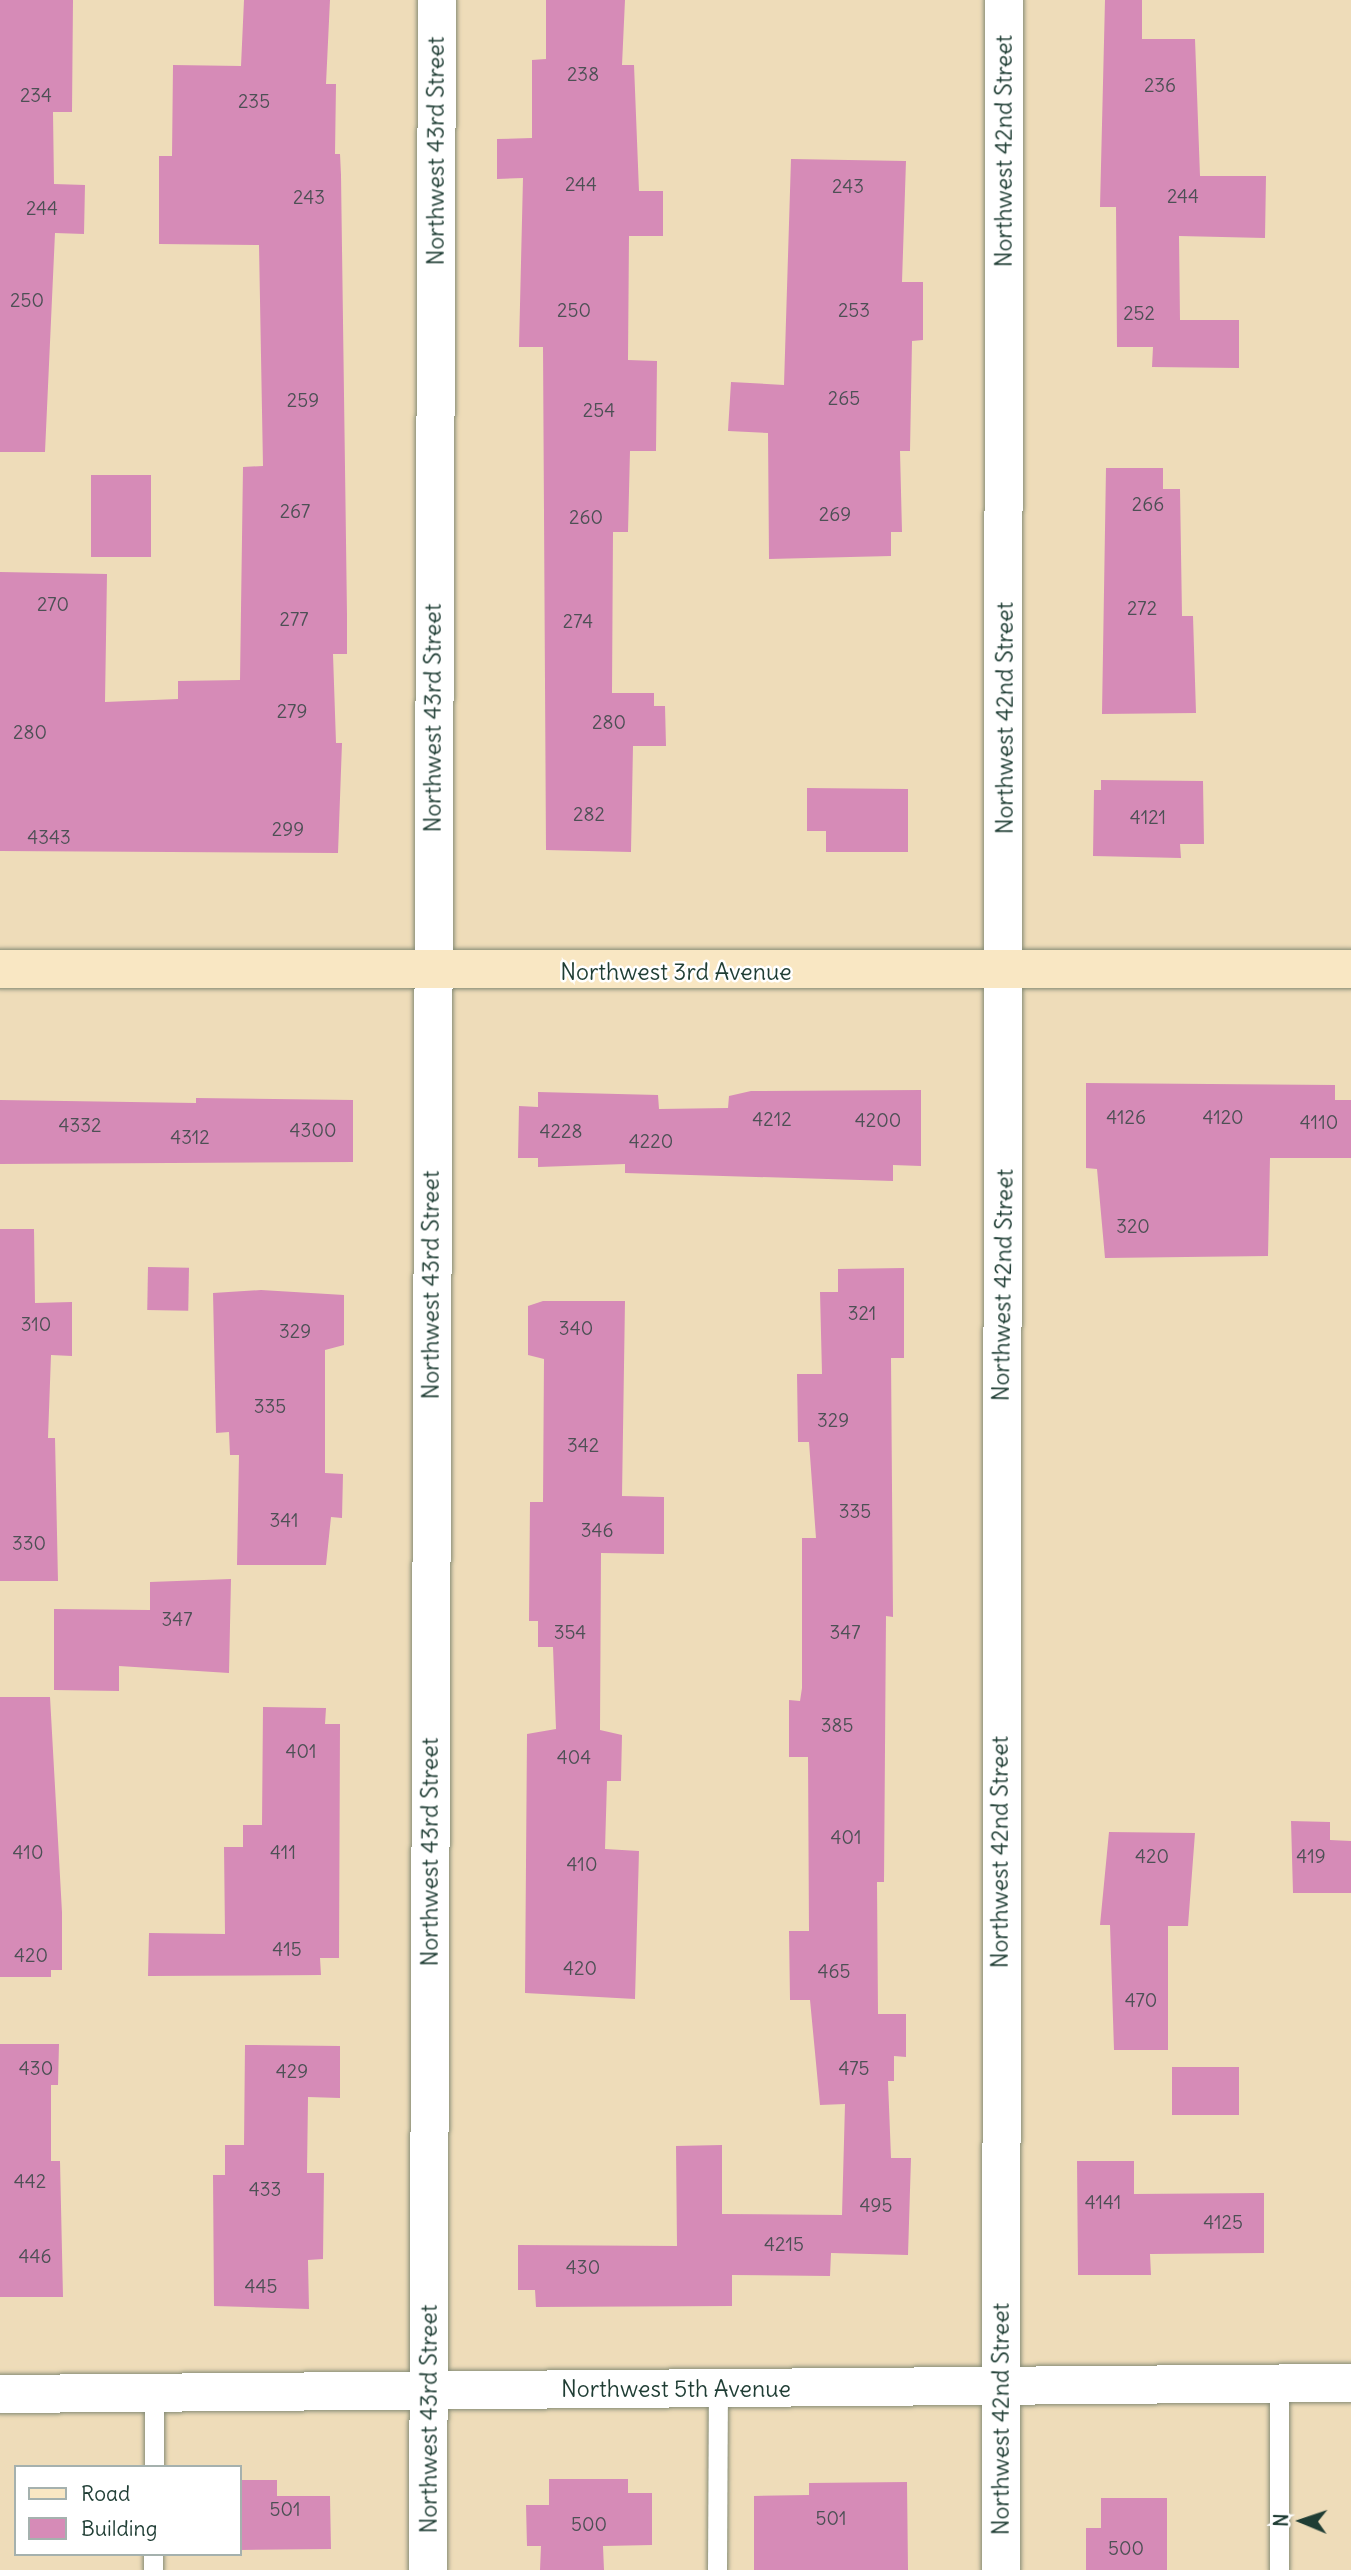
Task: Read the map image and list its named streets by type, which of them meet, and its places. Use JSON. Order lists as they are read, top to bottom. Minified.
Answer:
{"streets":{"street":["Northwest 43rd Street","Northwest 42nd Street","Northwest 3rd Avenue","Northwest 5th Avenue"]},"crossings":[["Northwest 43rd Street","Northwest 3rd Avenue"],["Northwest 43rd Street","Northwest 5th Avenue"],["Northwest 42nd Street","Northwest 3rd Avenue"],["Northwest 42nd Street","Northwest 5th Avenue"]],"house_numbers":["238","236","234","235","244","243","244","243","244","250","250","253","252","265","259","254","266","267","269","260","270","272","277","274","279","280","280","282","4121","299","4343","4126","4120","4212","4200","4110","4332","4300","4228","4312","4220","320","321","310","340","329","335","329","342","335","341","346","330","347","354","347","385","401","404","401","410","411","420","419","410","415","420","420","465","470","430","475","429","442","433","4141","495","4125","4215","446","430","445","501","501","500","500"],"legend":["Road","Building"],"north":"left"}
